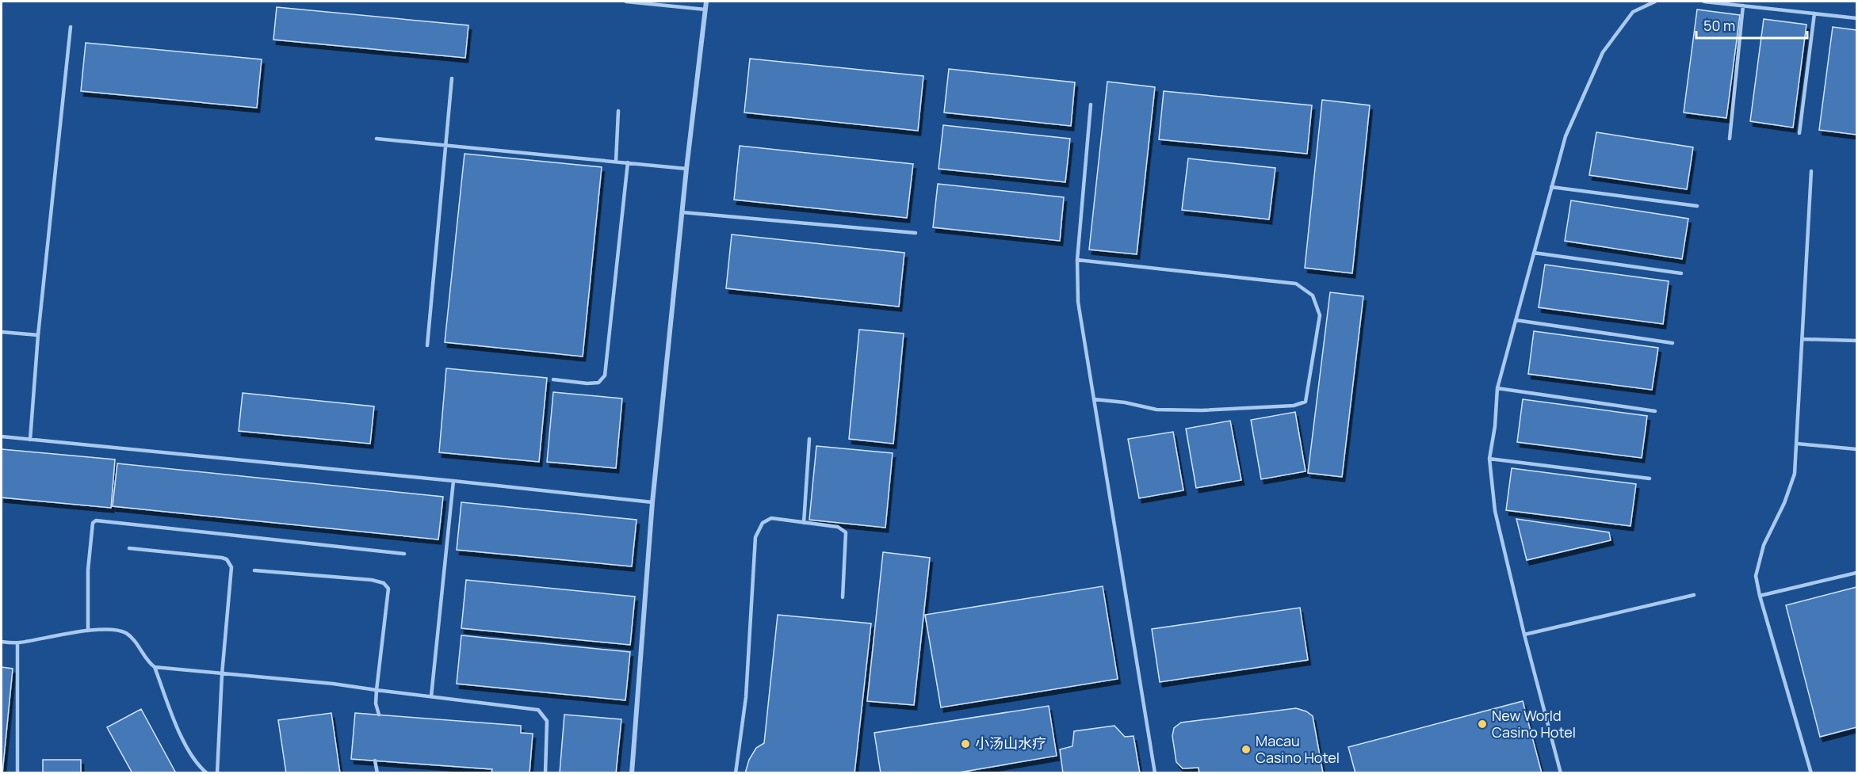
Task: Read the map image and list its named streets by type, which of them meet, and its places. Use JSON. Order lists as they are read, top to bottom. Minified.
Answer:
{"places":["New World Casino Hotel","小汤山水疗","Macau Casino Hotel"],"scale_bar":"50 m"}
